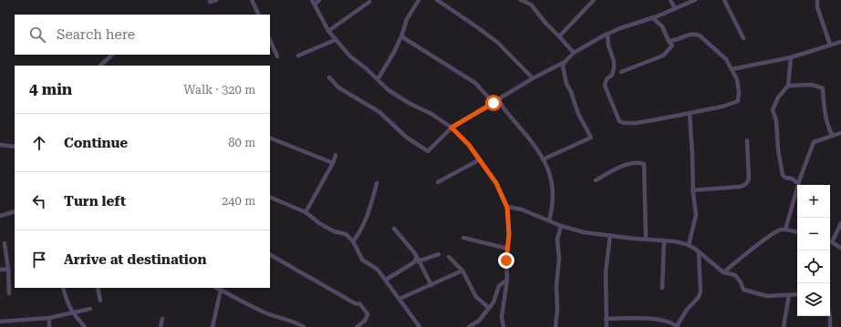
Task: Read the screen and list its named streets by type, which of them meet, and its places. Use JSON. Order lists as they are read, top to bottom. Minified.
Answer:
{"page":{"search":"Search here","heading":["4 min","Walk · 320 m"],"list":[["Continue","80 m"],["Turn left","240 m"],"Arrive at destination"],"map_buttons":["+","−"]}}
